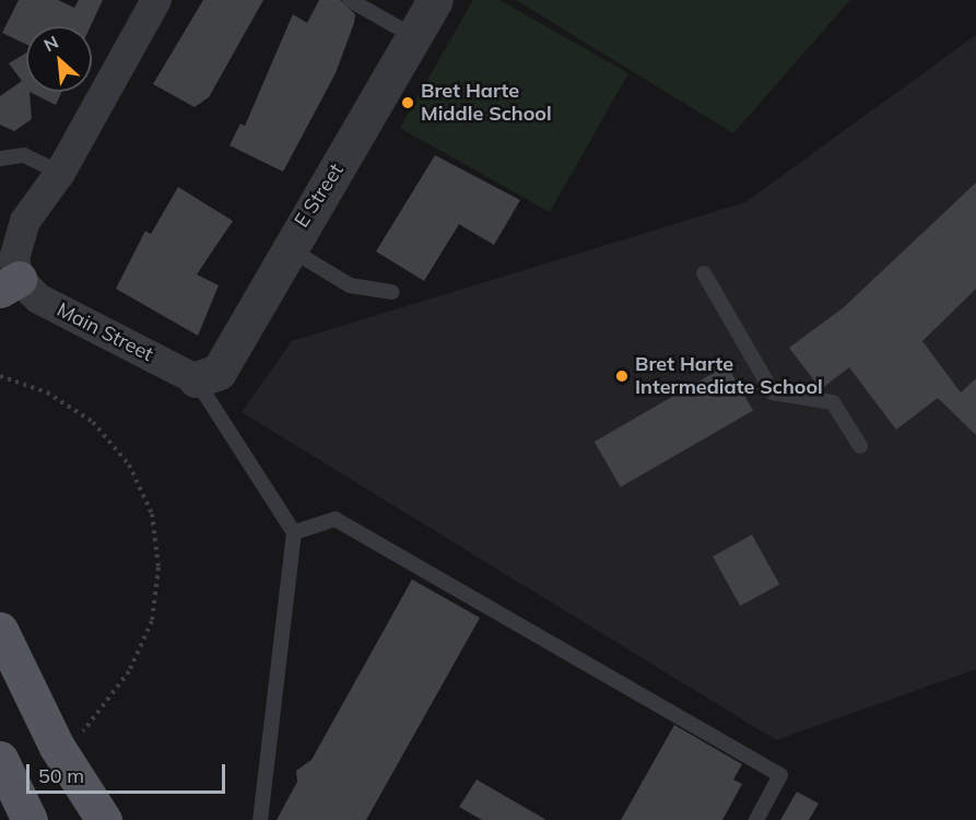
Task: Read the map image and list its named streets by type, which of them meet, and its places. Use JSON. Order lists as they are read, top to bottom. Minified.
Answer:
{"streets":{"street":["E Street","Main Street"]},"crossings":[["E Street","Main Street"]],"places":["Bret Harte Middle School","Bret Harte Intermediate School"],"scale_bar":"50 m","north":"top left"}
